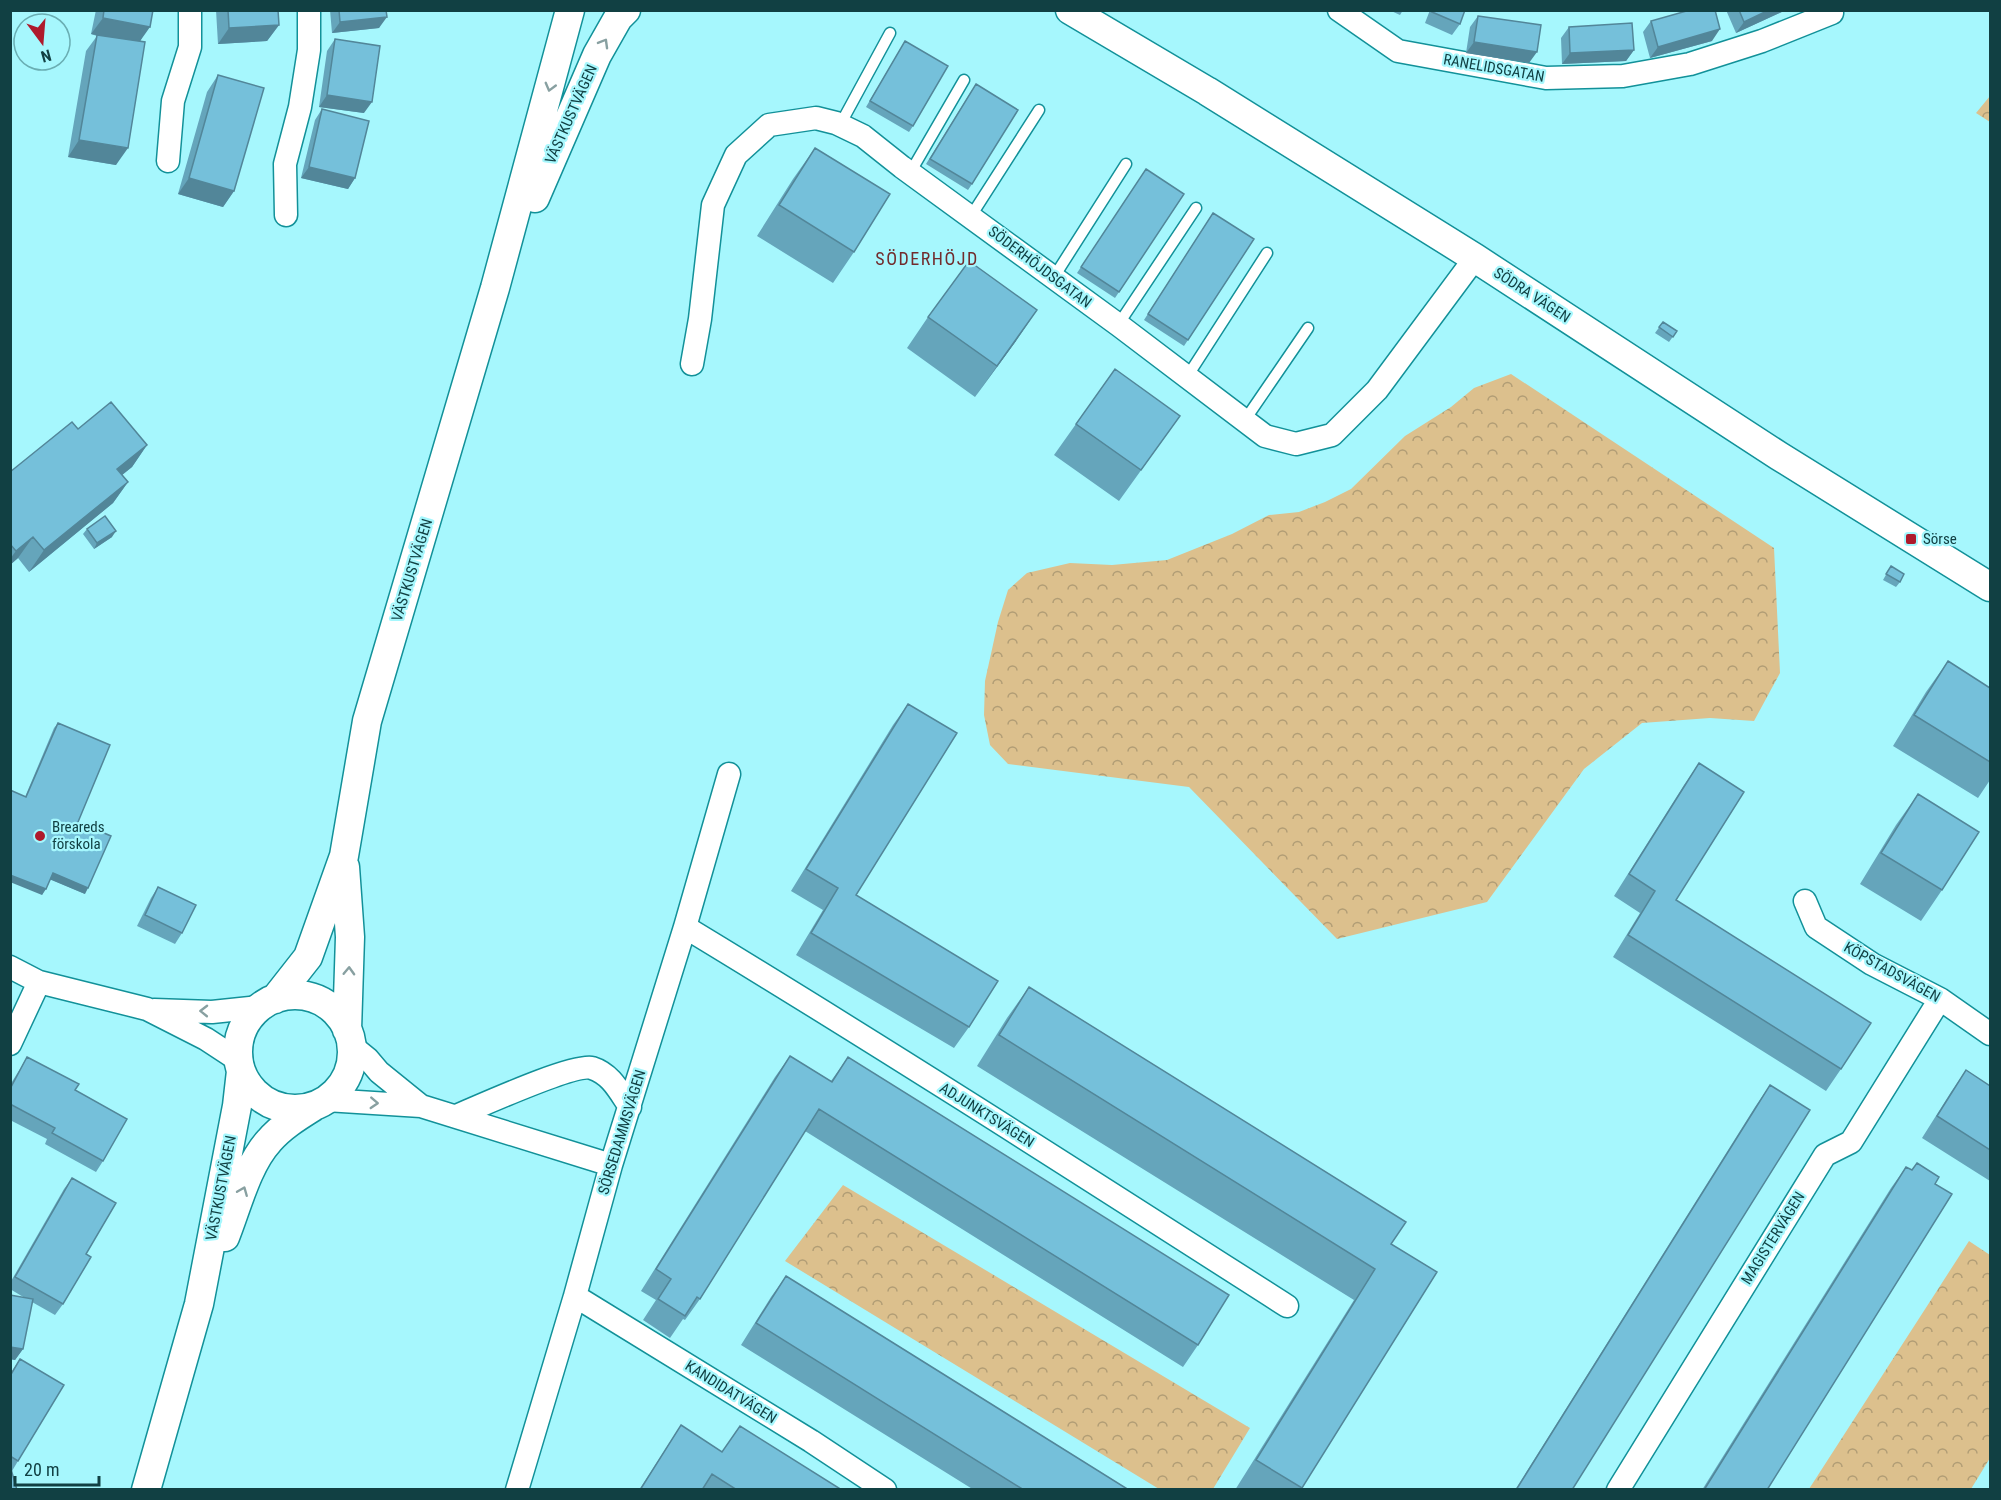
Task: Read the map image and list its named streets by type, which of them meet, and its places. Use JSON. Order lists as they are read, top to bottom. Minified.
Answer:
{"streets":{"street":["RANELIDSGATAN","VÄSTKUSTVÄGEN","SÖDERHÖJDSGATAN","SÖDRA VÄGEN","KÖPSTADSVÄGEN","ADJUNKTSVÄGEN","SÖRSEDAMMSVÄGEN","MAGISTERVÄGEN","KANDIDATVÄGEN"]},"crossings":[["SÖDERHÖJDSGATAN","SÖDRA VÄGEN"],["KÖPSTADSVÄGEN","MAGISTERVÄGEN"],["ADJUNKTSVÄGEN","SÖRSEDAMMSVÄGEN"],["SÖRSEDAMMSVÄGEN","KANDIDATVÄGEN"]],"districts":["SÖDERHÖJD"],"places":{"transit":["Sörse"],"other":["Breareds förskola"]},"scale_bar":"20 m","north":"bottom"}
